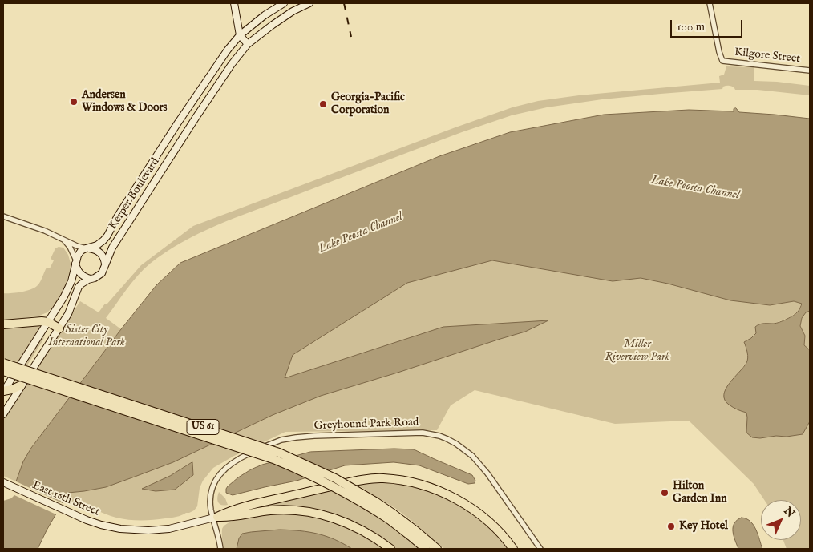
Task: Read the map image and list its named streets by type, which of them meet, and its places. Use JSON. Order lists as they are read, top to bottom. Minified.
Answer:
{"streets":{"highway":["US 61"],"main road":["Kerper Boulevard","East 16th Street"],"street":["Kilgore Street","Greyhound Park Road"]},"crossings":[["Greyhound Park Road","East 16th Street"]],"water":["Lake Peosta Channel"],"parks":["Sister City International Park","Miller Riverview Park"],"places":["Andersen Windows & Doors","Georgia-Pacific Corporation","Hilton Garden Inn","Key Hotel"],"scale_bar":"100 m","north":"top right"}
